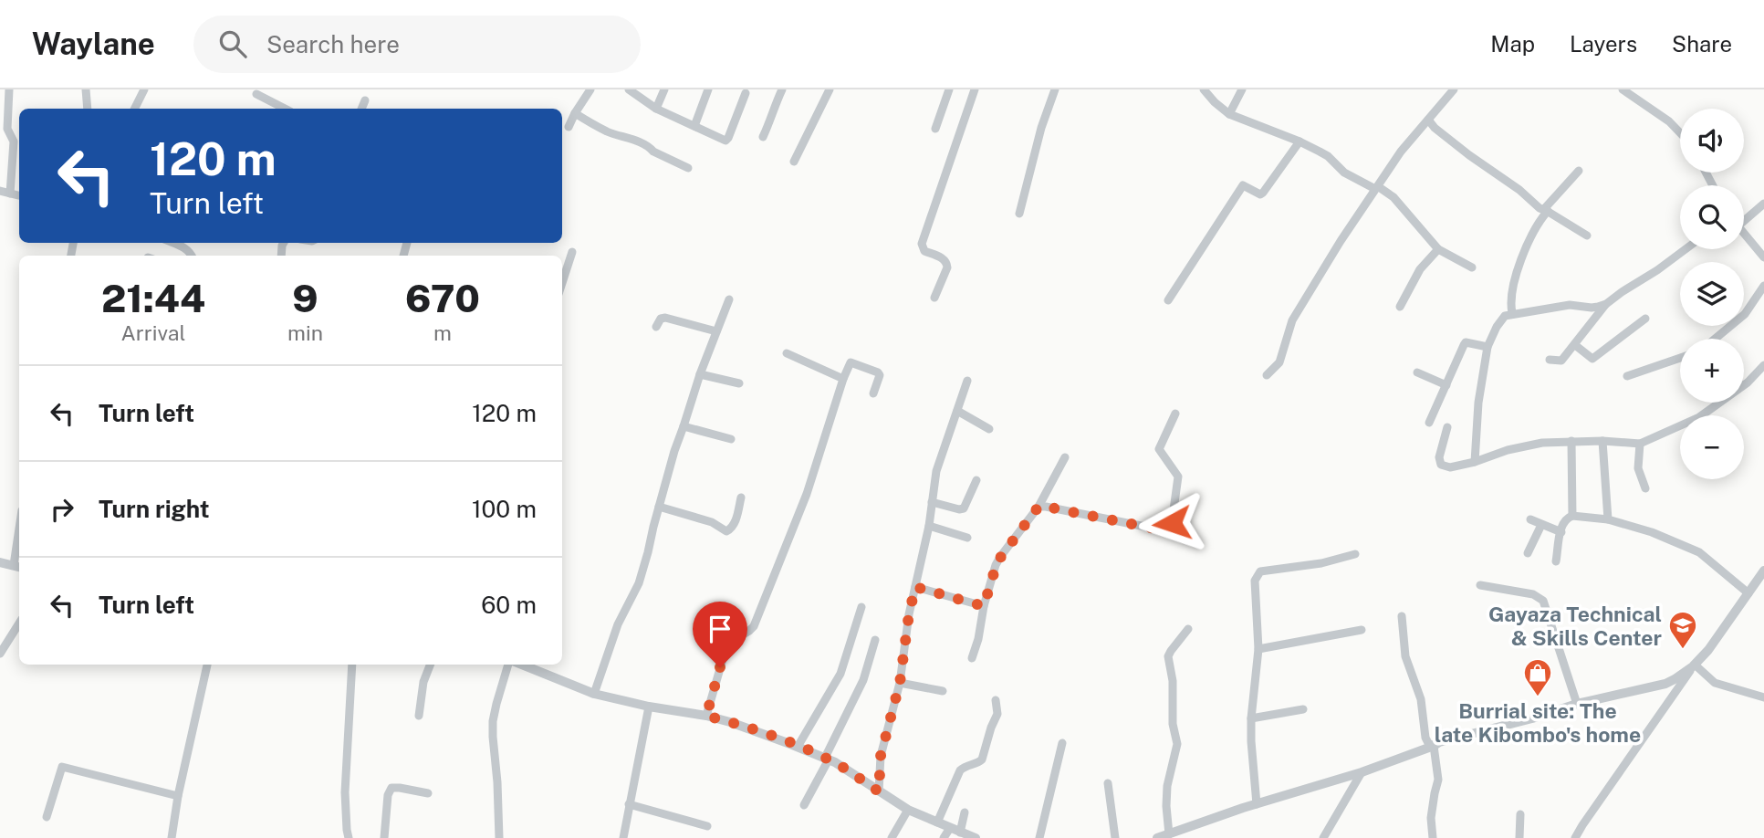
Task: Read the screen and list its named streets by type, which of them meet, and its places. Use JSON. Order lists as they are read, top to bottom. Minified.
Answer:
{"places":{"school or university":["Gayaza Technical & Skills Center"],"shop":["Burrial site: The late Kibombo's home"]},"page":{"header":"Waylane","search":"Search here","nav":["Map","Layers","Share"],"map_buttons":["+","−"],"turn":["120 m","Turn left"],"eta":["21:44","Arrival","9","min","670","m"],"list":[{"name":"Turn left","value":"120 m"},{"name":"Turn right","value":"100 m"},{"name":"Turn left","value":"60 m"}]}}
